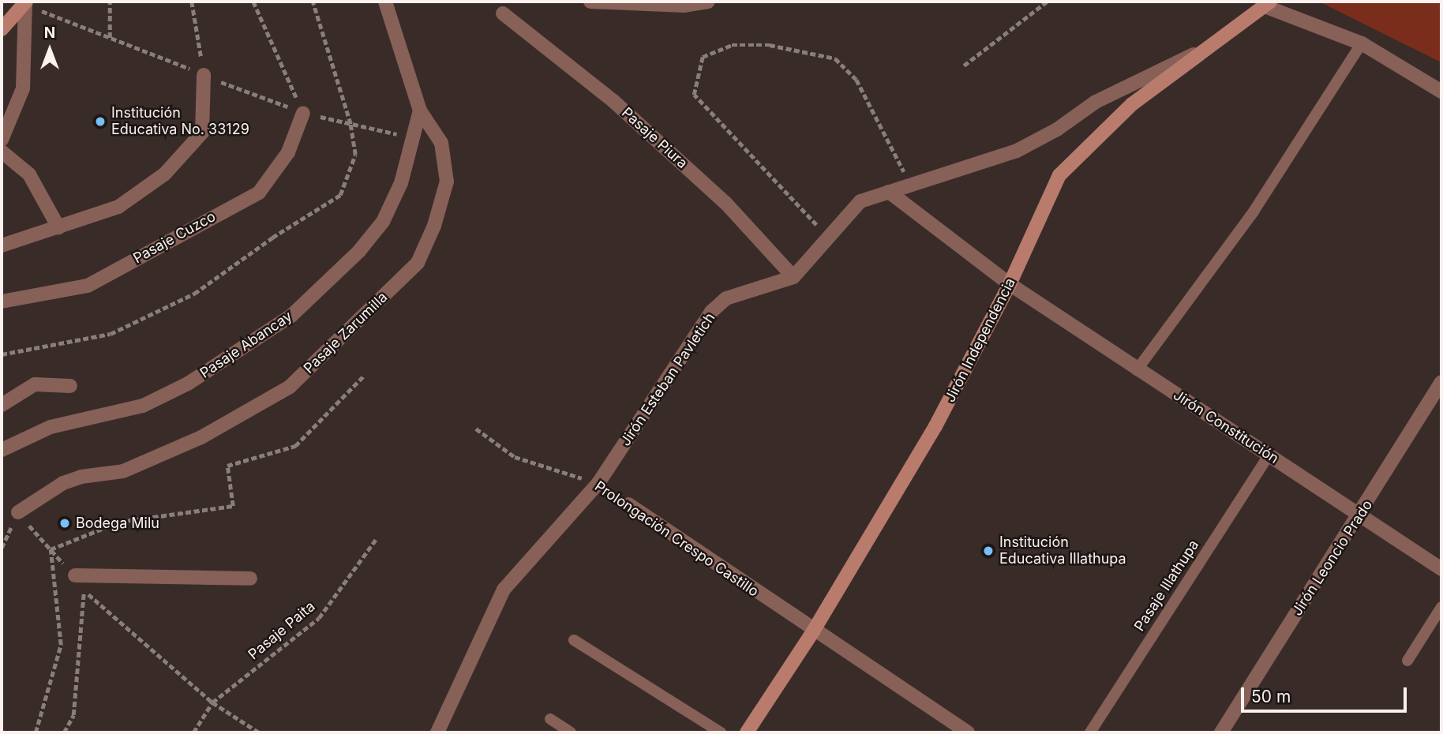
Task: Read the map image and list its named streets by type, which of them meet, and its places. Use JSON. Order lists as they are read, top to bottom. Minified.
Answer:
{"streets":{"street":["Pasaje Piura","Pasaje Cuzco","Pasaje Zarumilla","Jirón Independencia","Pasaje Abancay","Jirón Esteban Pavletich","Jirón Constitución","Prolongación Crespo Castillo","Jirón Leoncio Prado"],"lane":["Pasaje Illathupa"],"path":["Pasaje Paita"]},"crossings":[["Pasaje Piura","Jirón Esteban Pavletich"],["Pasaje Zarumilla","Pasaje Abancay"],["Jirón Independencia","Jirón Constitución"],["Jirón Independencia","Prolongación Crespo Castillo"],["Jirón Esteban Pavletich","Prolongación Crespo Castillo"],["Jirón Constitución","Jirón Leoncio Prado"],["Jirón Constitución","Pasaje Illathupa"]],"places":["Institución Educativa No. 33129","Bodega Milu","Institución Educativa Illathupa"],"scale_bar":"50 m","north":"top"}
